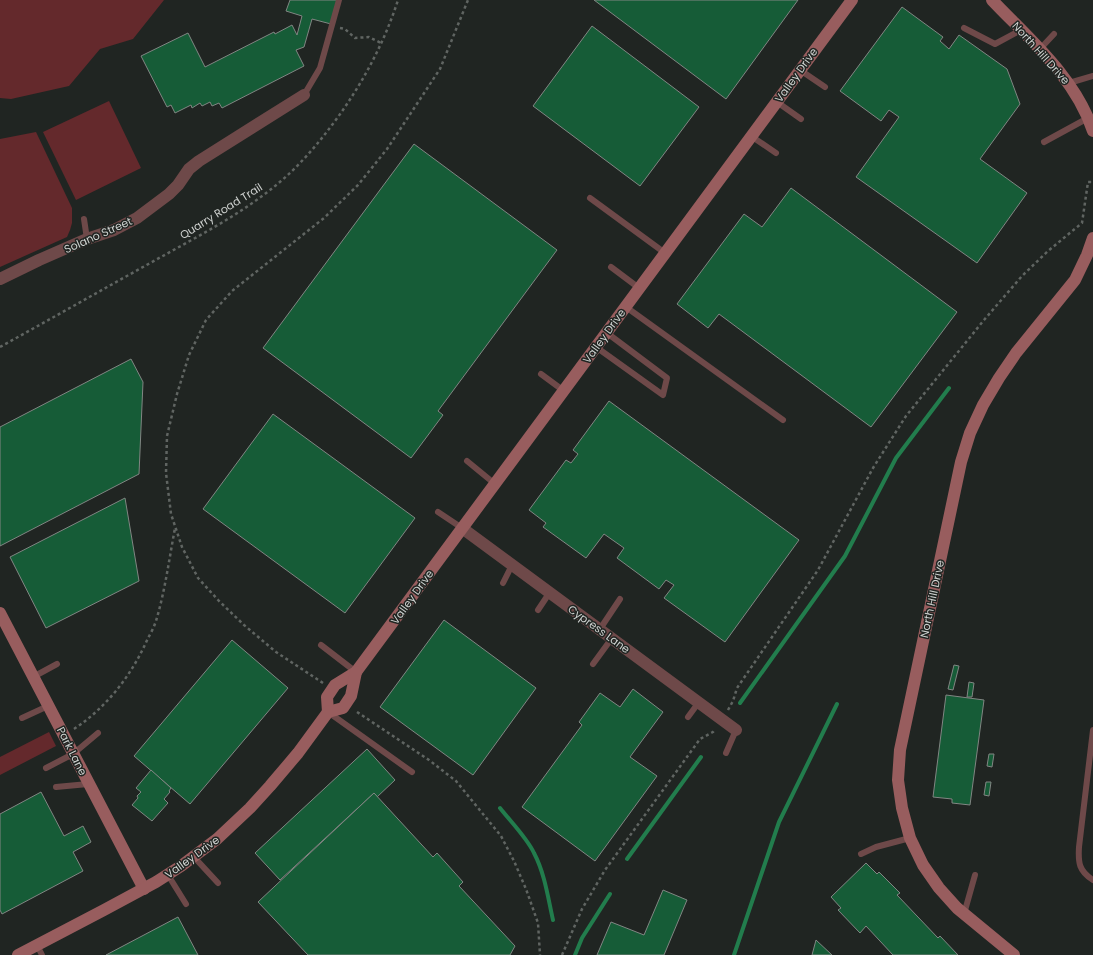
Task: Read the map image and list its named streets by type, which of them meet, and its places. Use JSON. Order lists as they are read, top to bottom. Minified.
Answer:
{"streets":{"main road":["North Hill Drive","Valley Drive","Park Lane"],"street":["Solano Street","Cypress Lane"],"path":["Quarry Road Trail"]},"crossings":[["Valley Drive","Cypress Lane"],["Valley Drive","Park Lane"]]}
